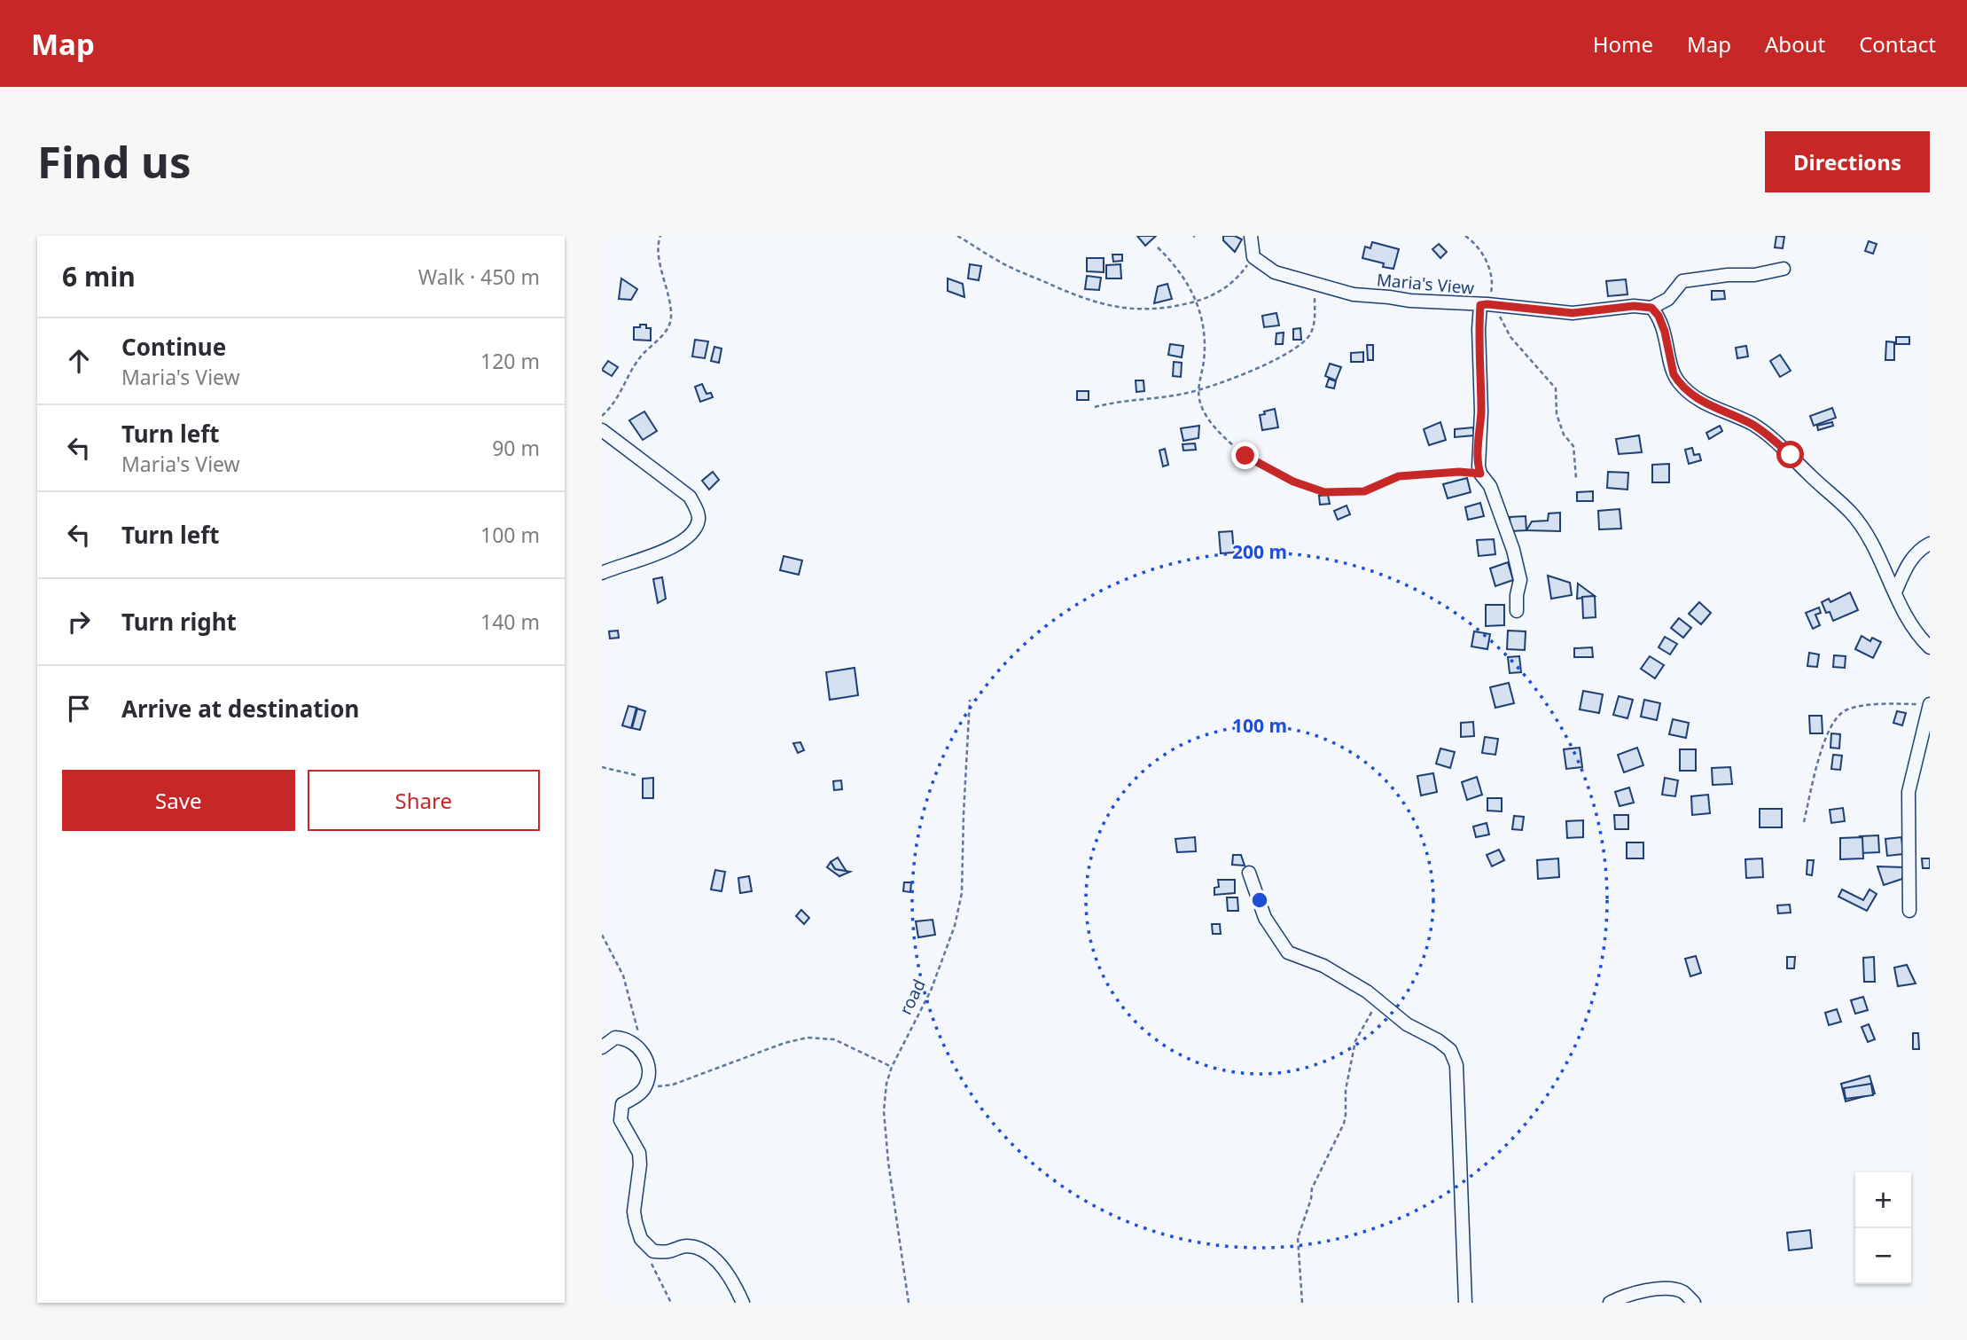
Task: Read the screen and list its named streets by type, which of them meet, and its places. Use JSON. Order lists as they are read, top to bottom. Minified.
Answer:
{"streets":{"street":["Maria's View"],"path":["road"]},"page":{"header":"Map","nav":["Home","Map","About","Contact"],"buttons":["Directions",["Save","Share"]],"title":"Find us","heading":["6 min","Walk · 450 m"],"list":[["Continue","Maria's View","120 m"],["Turn left","Maria's View","90 m"],["Turn left","100 m"],["Turn right","140 m"],"Arrive at destination"],"map_buttons":["+","−"]},"rings":["200 m","100 m"]}
